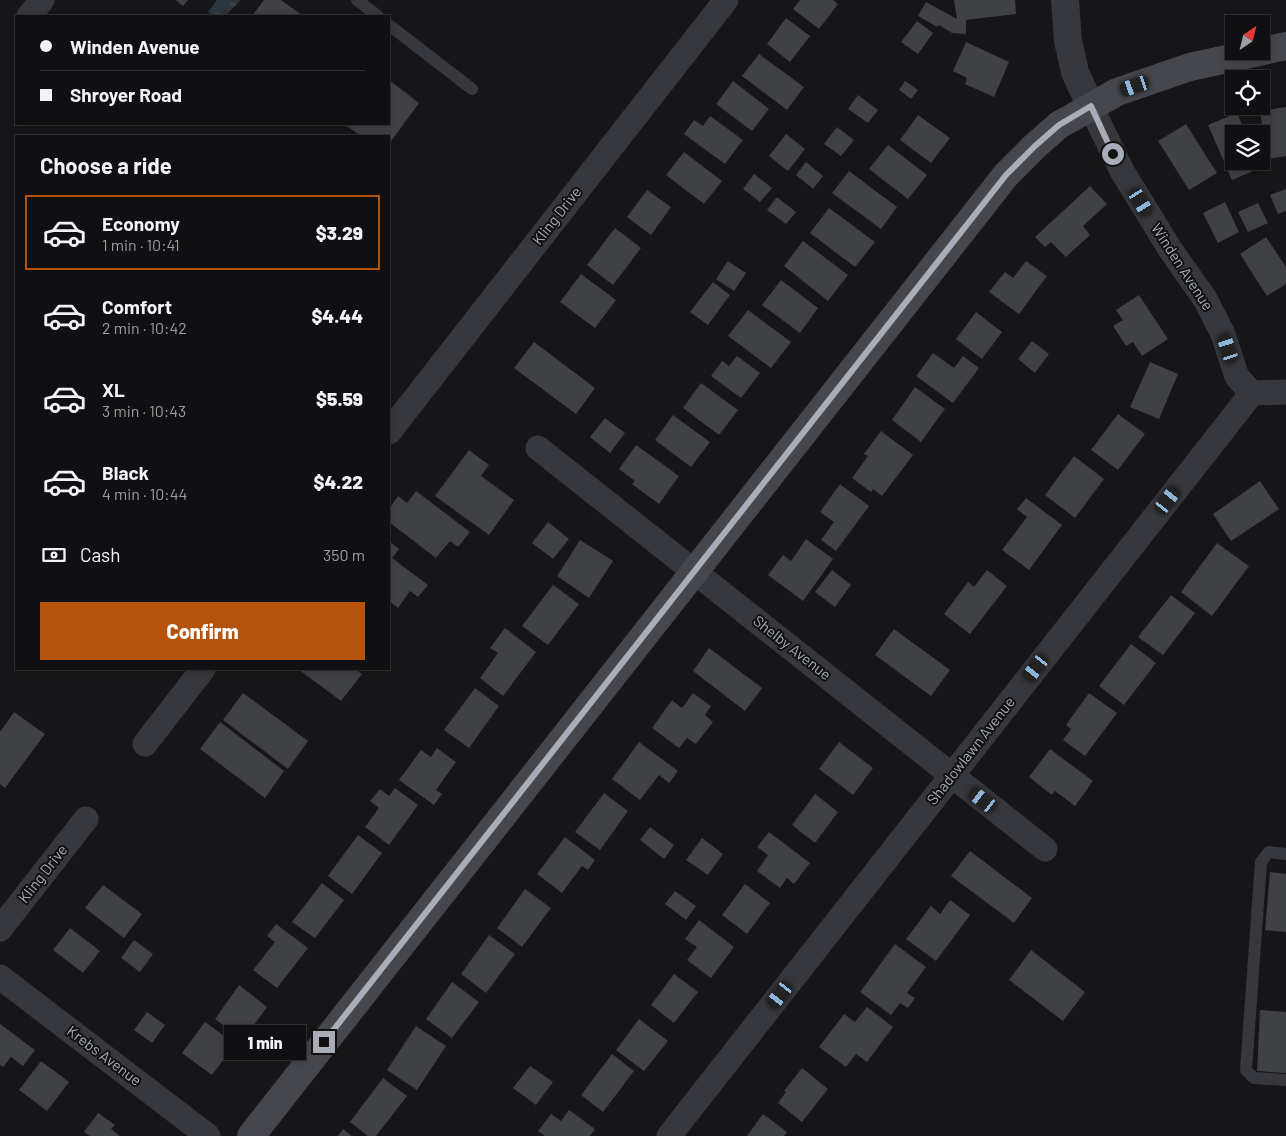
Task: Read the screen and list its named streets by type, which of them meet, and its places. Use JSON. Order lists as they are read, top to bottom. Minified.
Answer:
{"streets":{"street":["Kling Drive","Winden Avenue","Shelby Avenue","Shadowlawn Avenue","Krebs Avenue"]},"crossings":[["Winden Avenue","Shadowlawn Avenue"],["Shelby Avenue","Shadowlawn Avenue"]],"north":"top right","page":{"banner":["Winden Avenue","Shroyer Road"],"heading":"Choose a ride","list":[{"name":"Economy","note":"1 min · 10:41","value":"$3.29"},{"name":"Comfort","note":"2 min · 10:42","value":"$4.44"},{"name":"XL","note":"3 min · 10:43","value":"$5.59"},{"name":"Black","note":"4 min · 10:44","value":"$4.22"}],"pay":["Cash","350 m"],"buttons":"Confirm","bubble":"1 min"}}
